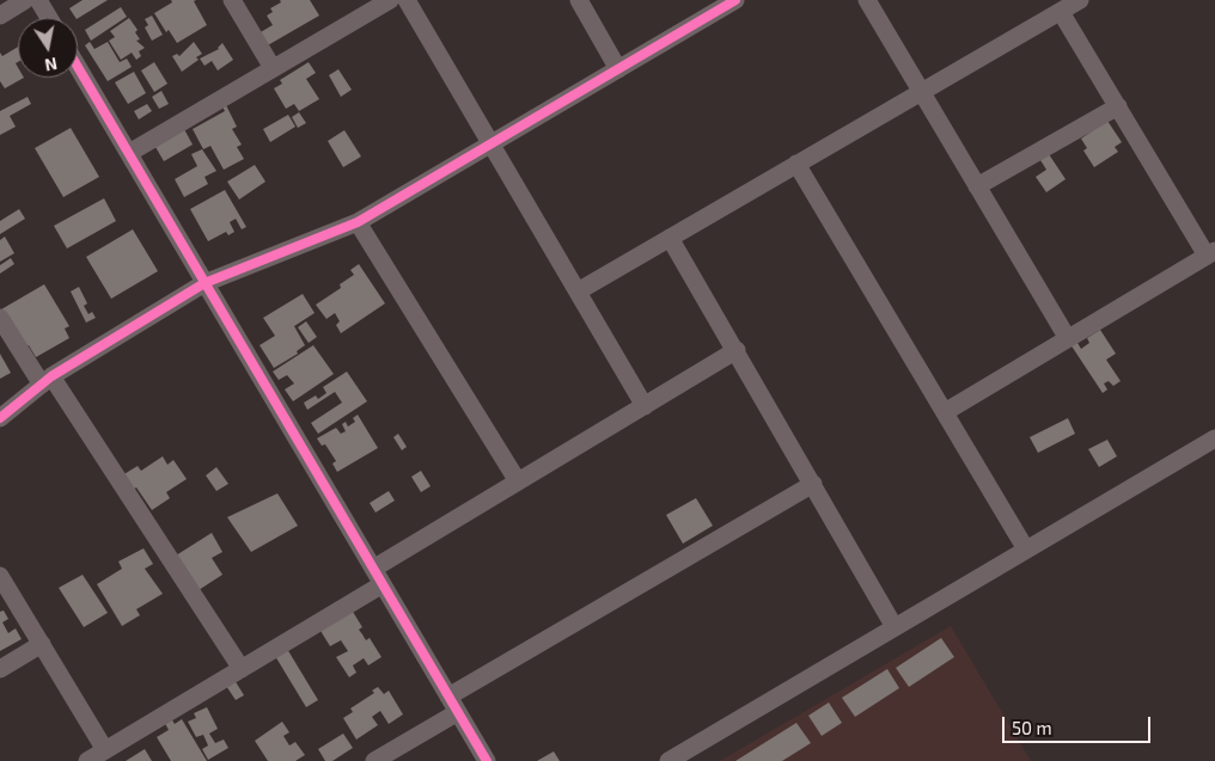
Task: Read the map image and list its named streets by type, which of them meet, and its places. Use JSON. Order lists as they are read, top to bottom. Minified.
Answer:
{"scale_bar":"50 m","north":"bottom"}
